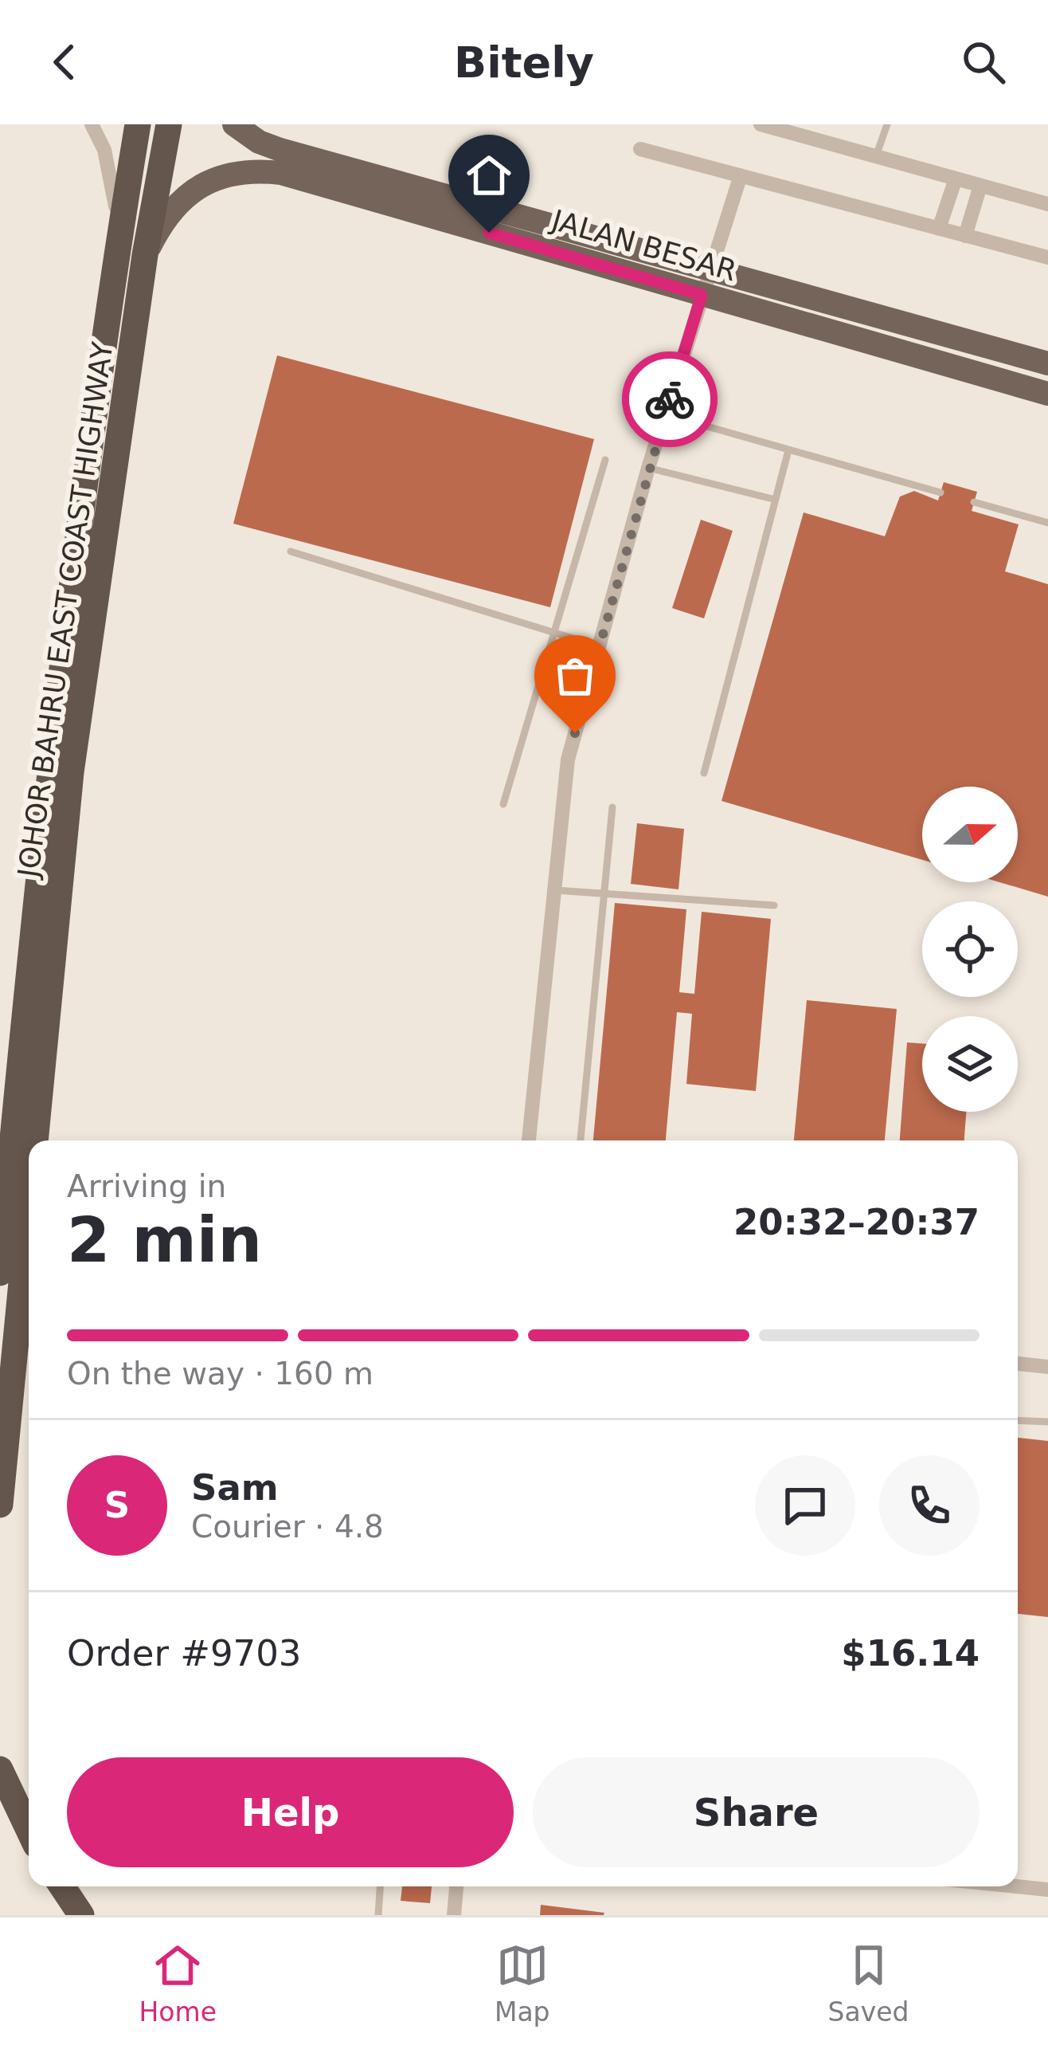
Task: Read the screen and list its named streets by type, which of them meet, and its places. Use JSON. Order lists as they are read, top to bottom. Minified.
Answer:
{"streets":{"highway":["JOHOR BAHRU EAST COAST HIGHWAY"],"main road":["JALAN BESAR"]},"crossings":[["JALAN BESAR","JOHOR BAHRU EAST COAST HIGHWAY"]],"north":"right","page":{"header":"Bitely","heading":["2 min","Arriving in","20:32–20:37"],"panel":["Sam","Courier · 4.8","Order #9703","$16.14"],"bar":"On the way · 160 m","round":"S","buttons":["Help","Share"],"tabs":["Home","Map","Saved"]}}
